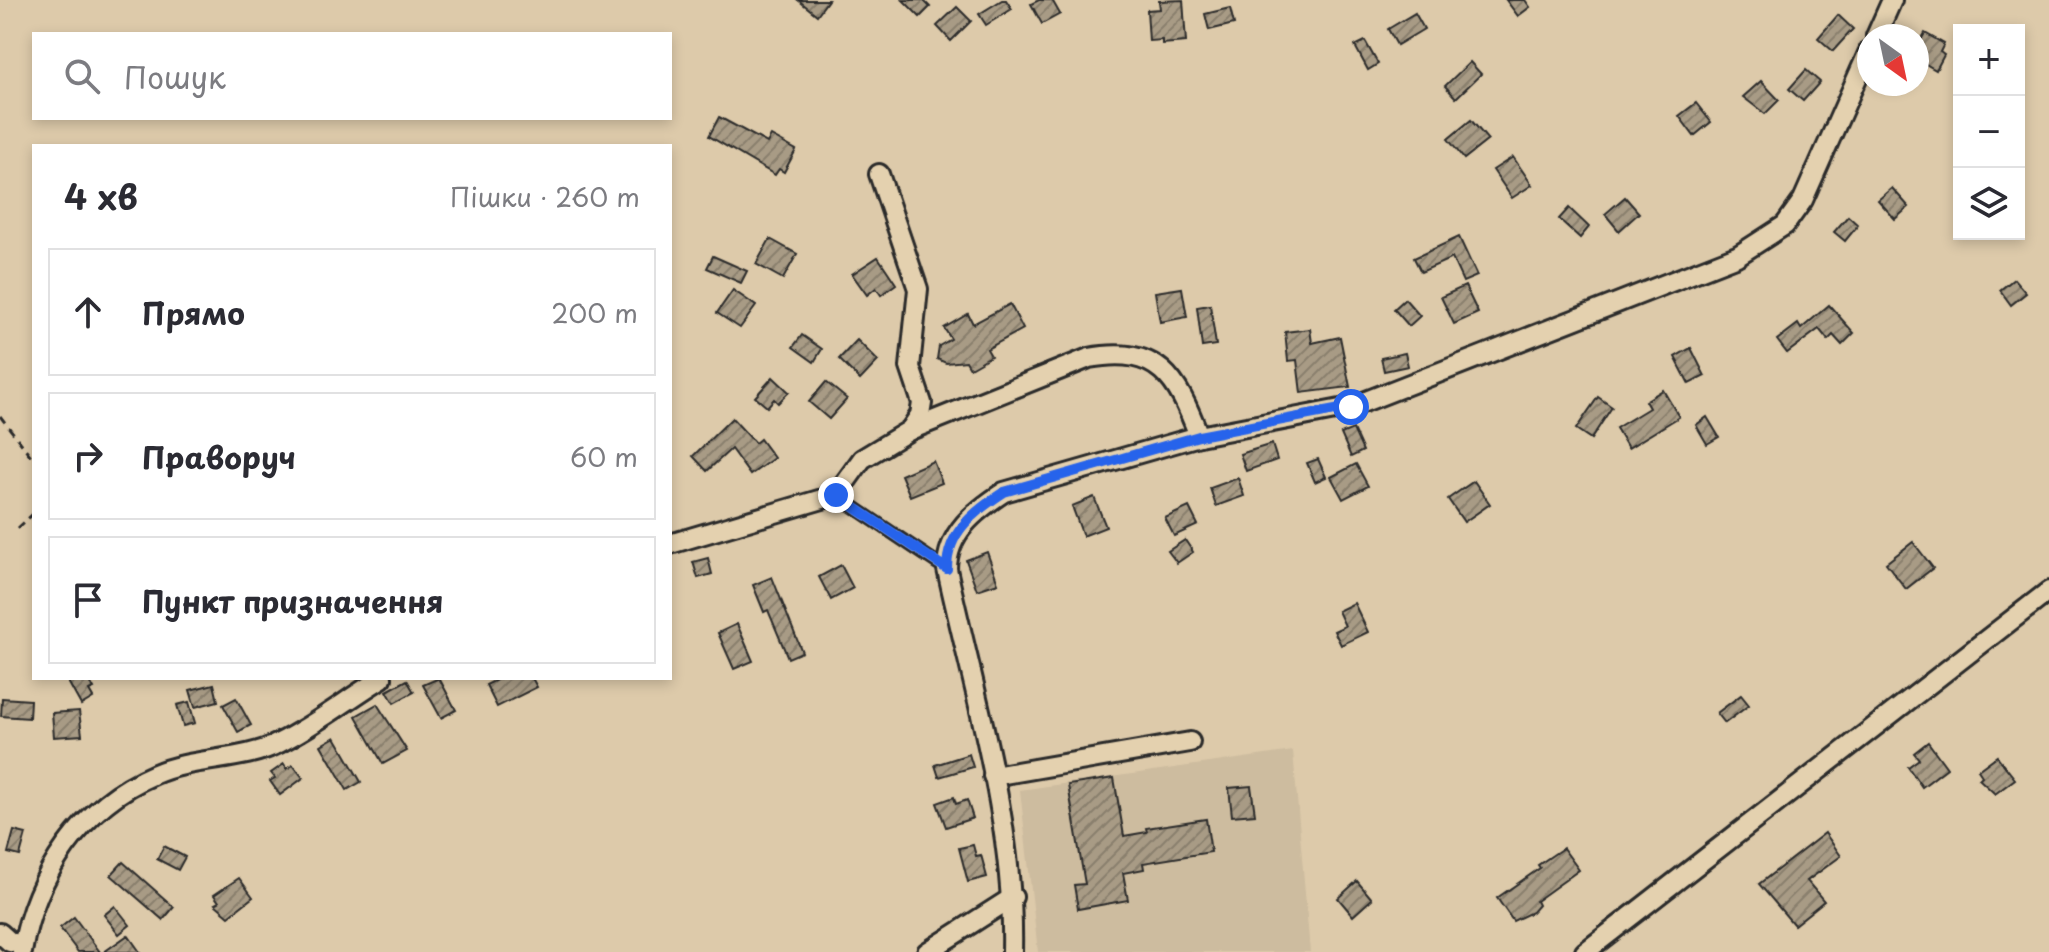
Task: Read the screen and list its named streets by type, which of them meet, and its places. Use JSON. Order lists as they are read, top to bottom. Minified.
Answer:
{"north":"bottom right","page":{"map_buttons":["+","−"],"search":"Пошук","heading":["4 хв","Пішки · 260 m"],"list":[["Прямо","200 m"],["Праворуч","60 m"],"Пункт призначення"]}}
